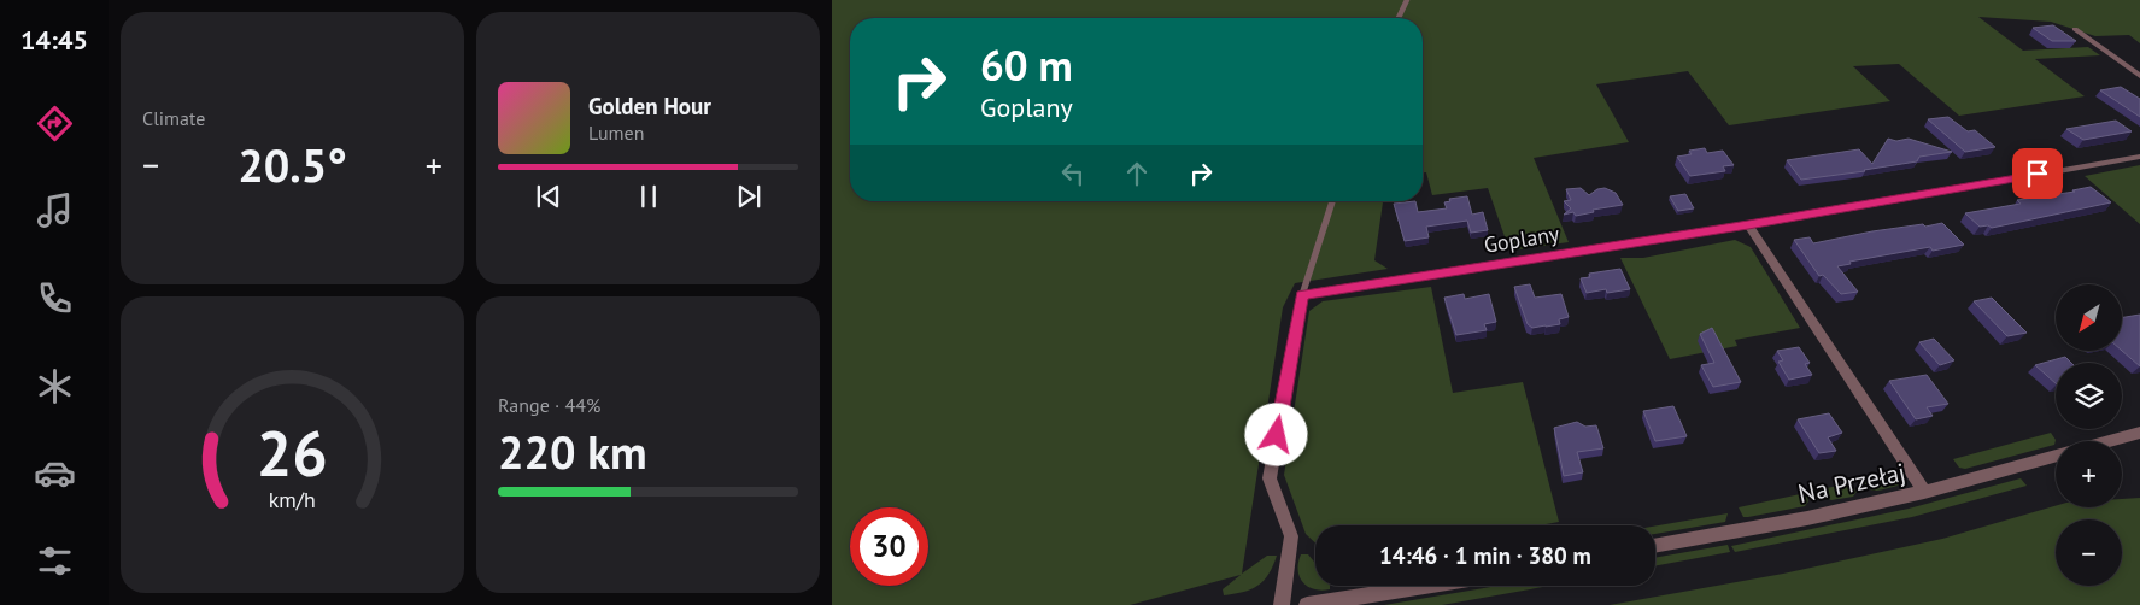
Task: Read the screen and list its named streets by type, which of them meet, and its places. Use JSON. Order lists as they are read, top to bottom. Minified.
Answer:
{"streets":{"street":["Goplany","Na Przełaj"]},"north":"bottom left","page":{"tabs":"14:45","tile":["Climate",["Range · 44%","220 km"]],"turn":["60 m","Goplany"],"song":["Golden Hour","Lumen"],"heat":["−","20.5°","+"],"map_buttons":["+","−"],"limit":"30","trip":"14:46 · 1 min · 380 m","gauge":["26","km/h"]}}
